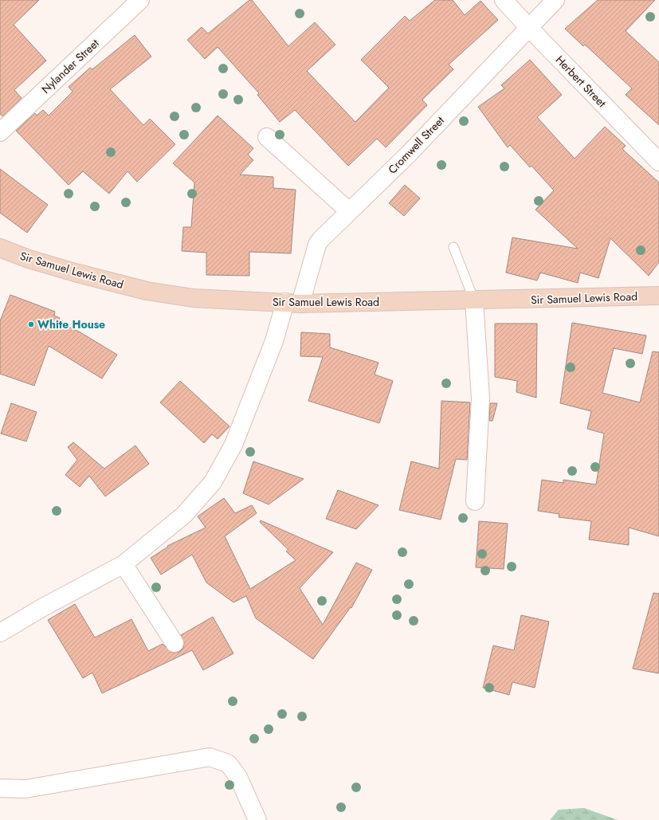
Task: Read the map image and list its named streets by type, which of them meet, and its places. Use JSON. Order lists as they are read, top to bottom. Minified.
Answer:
{"streets":{"main road":["Sir Samuel Lewis Road"],"street":["Nylander Street","Herbert Street","Cromwell Street"]},"crossings":[["Herbert Street","Cromwell Street"],["Cromwell Street","Sir Samuel Lewis Road"]],"places":["White House"]}
